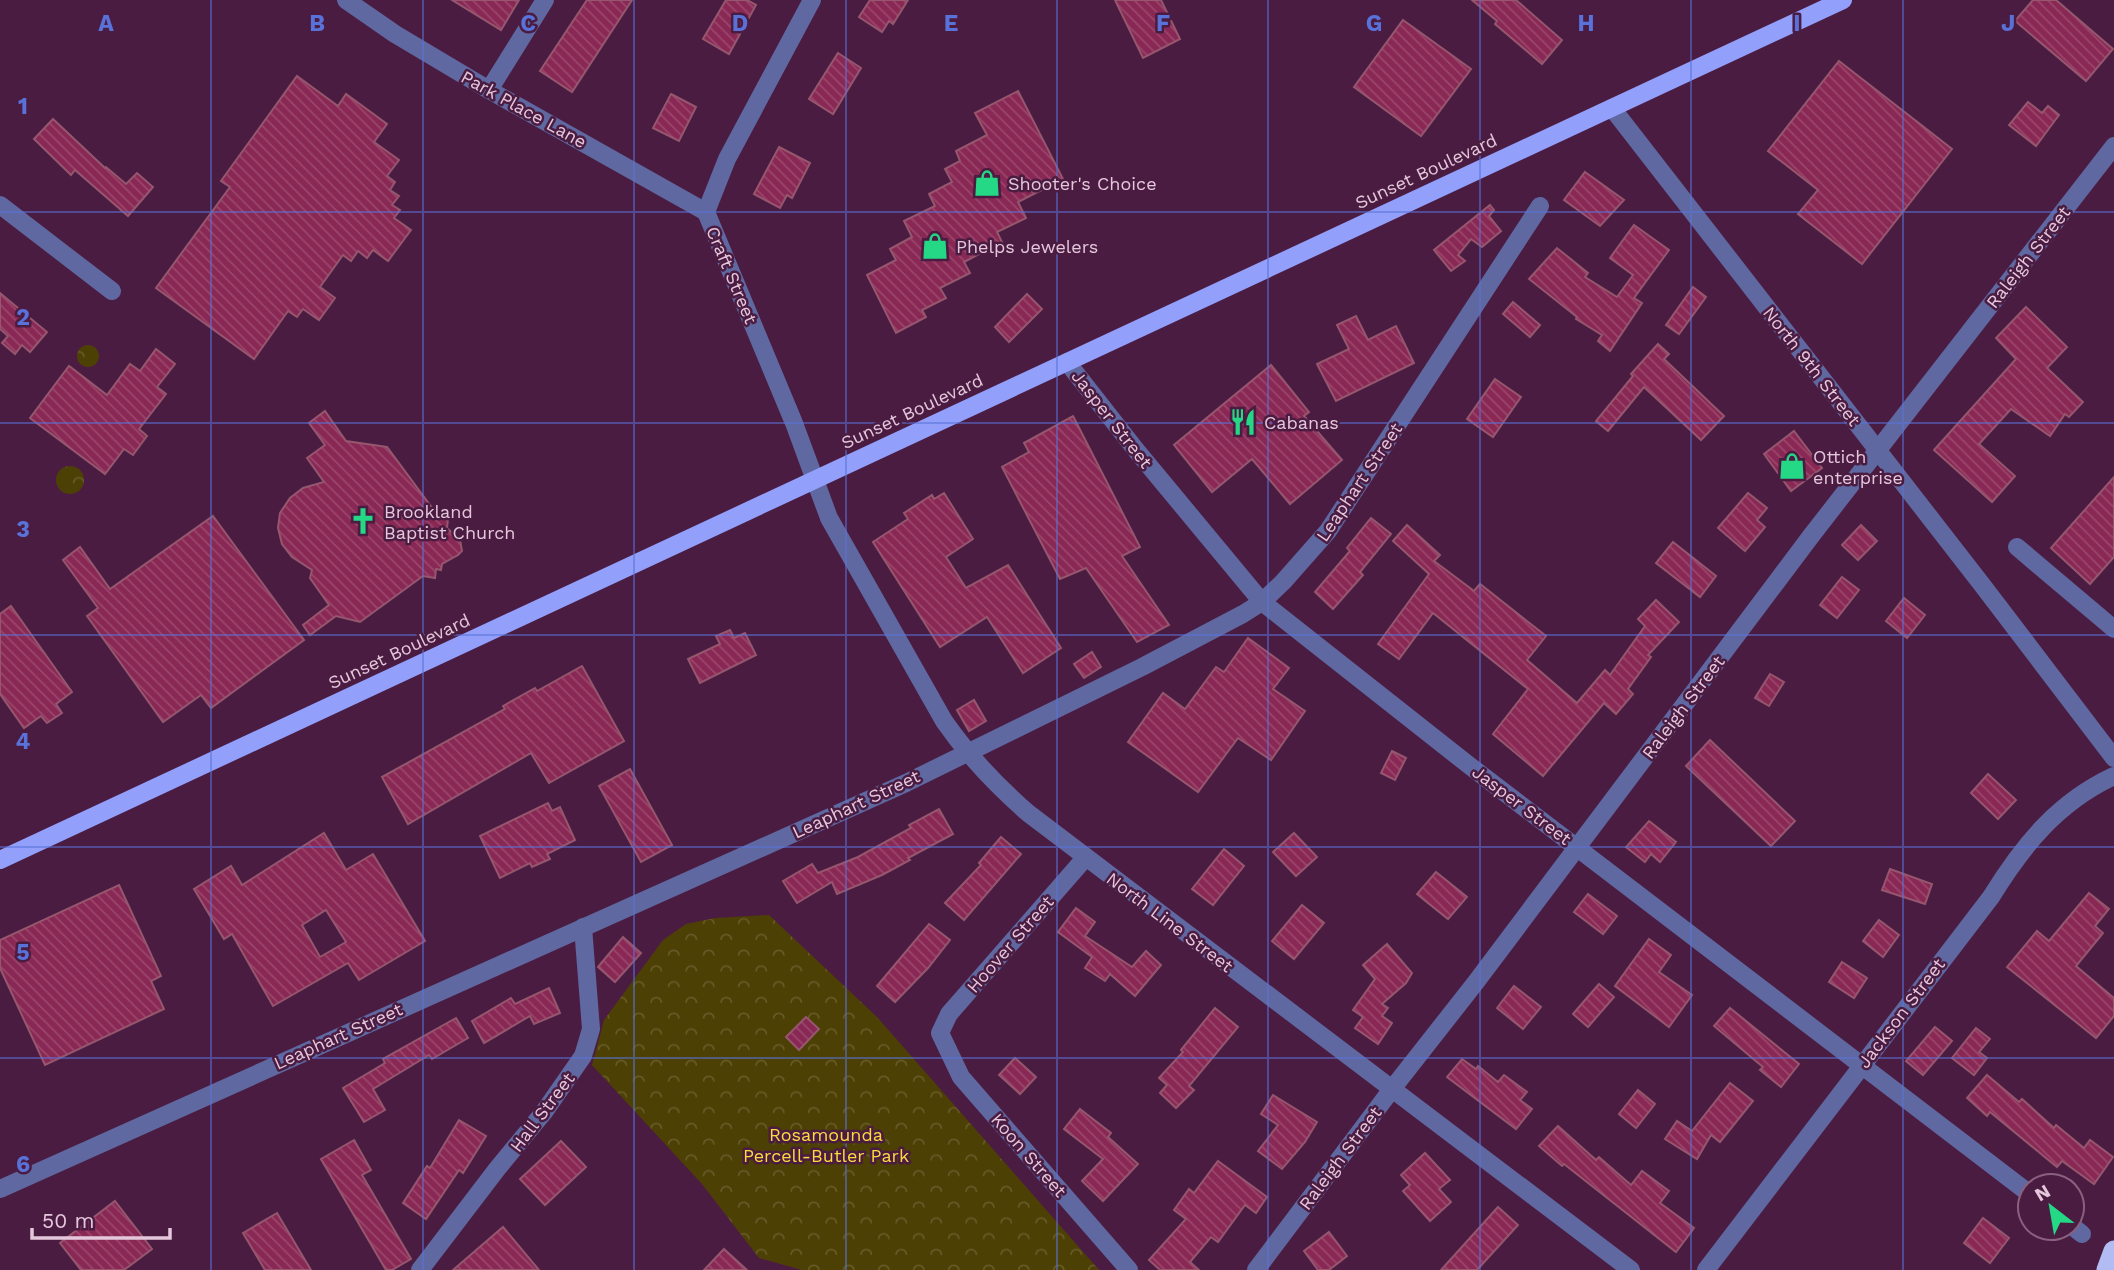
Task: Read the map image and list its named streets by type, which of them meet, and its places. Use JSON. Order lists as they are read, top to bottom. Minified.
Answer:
{"streets":{"main road":["Sunset Boulevard"],"street":["Park Place Lane","Raleigh Street","Craft Street","North 9th Street","Jasper Street","Leaphart Street","North Line Street","Hoover Street","Jackson Street","Hall Street","Koon Street"]},"crossings":[["Park Place Lane","Craft Street"],["Sunset Boulevard","Craft Street"],["Sunset Boulevard","North 9th Street"],["Sunset Boulevard","Jasper Street"],["Sunset Boulevard","North Line Street"],["Raleigh Street","North 9th Street"],["Raleigh Street","Jasper Street"],["Raleigh Street","North Line Street"],["Craft Street","North Line Street"],["Jasper Street","Leaphart Street"],["Jasper Street","Jackson Street"],["Leaphart Street","North Line Street"],["Leaphart Street","Hall Street"],["North Line Street","Hoover Street"],["Hoover Street","Koon Street"]],"parks":["Rosamounda Percell-Butler Park"],"places":{"shop":["Shooter's Choice","Phelps Jewelers","Ottich enterprise"],"restaurant":["Cabanas"],"church":["Brookland Baptist Church"]},"scale_bar":"50 m","north":"top left","grid":{"columns":["A","B","C","D","E","F","G","H","I","J"],"rows":["1","2","3","4","5","6"]}}
